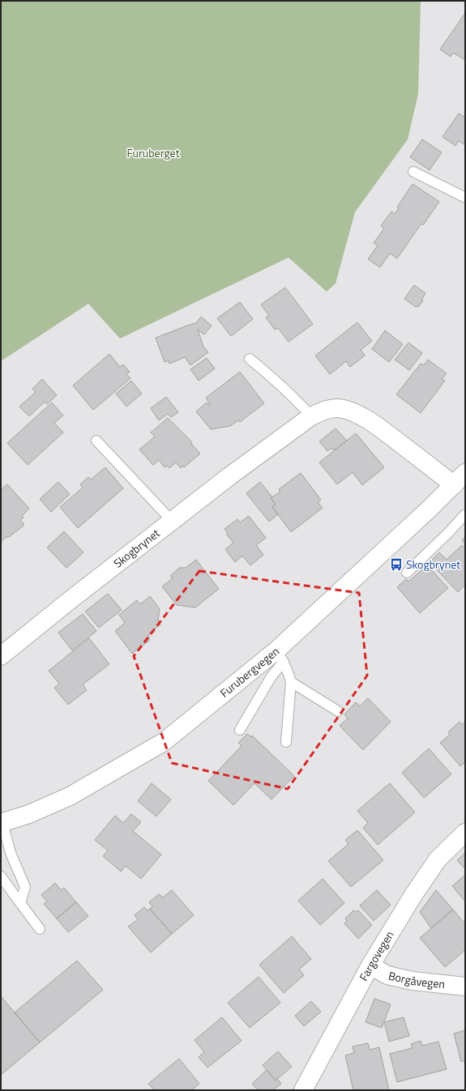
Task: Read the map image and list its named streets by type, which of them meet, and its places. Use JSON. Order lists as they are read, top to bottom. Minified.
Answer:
{"streets":{"street":["Skogbrynet","Furubergvegen","Fargovegen","Borgåvegen"]},"crossings":[["Skogbrynet","Furubergvegen"],["Fargovegen","Borgåvegen"]],"parks":["Furuberget"],"places":{"bus stop":["Skogbrynet"]}}
